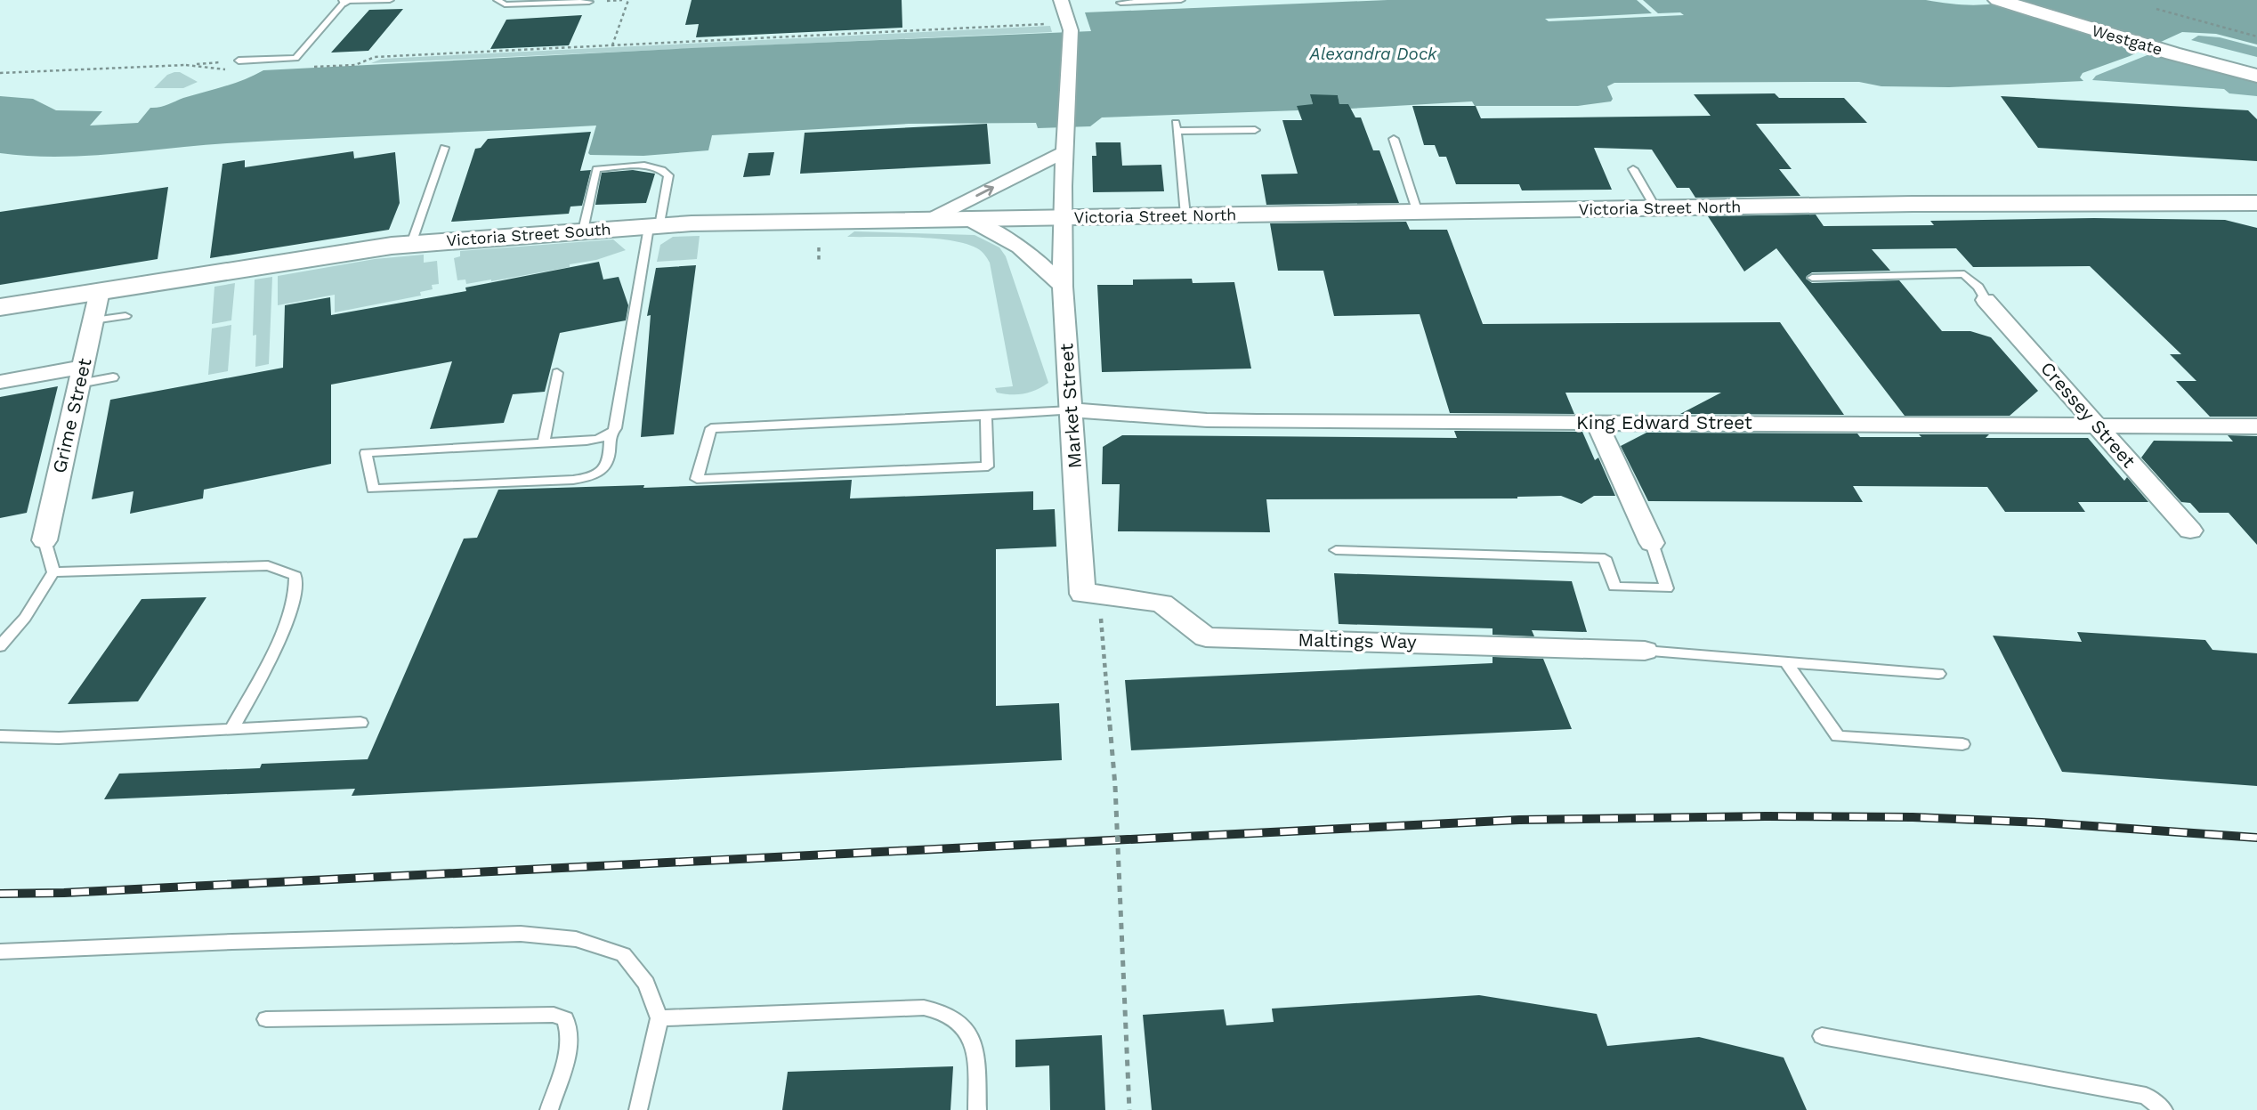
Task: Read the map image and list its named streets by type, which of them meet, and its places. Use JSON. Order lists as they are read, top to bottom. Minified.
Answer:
{"streets":{"highway":["Westgate","Victoria Street North","Victoria Street South"],"street":["Market Street","Cressey Street","Grime Street","King Edward Street","Maltings Way"]},"crossings":[["Victoria Street North","Victoria Street South"],["Victoria Street North","Market Street"],["Victoria Street South","Market Street"],["Victoria Street South","Grime Street"],["Market Street","King Edward Street"],["Market Street","Maltings Way"],["Cressey Street","King Edward Street"]],"water":["Alexandra Dock"]}
